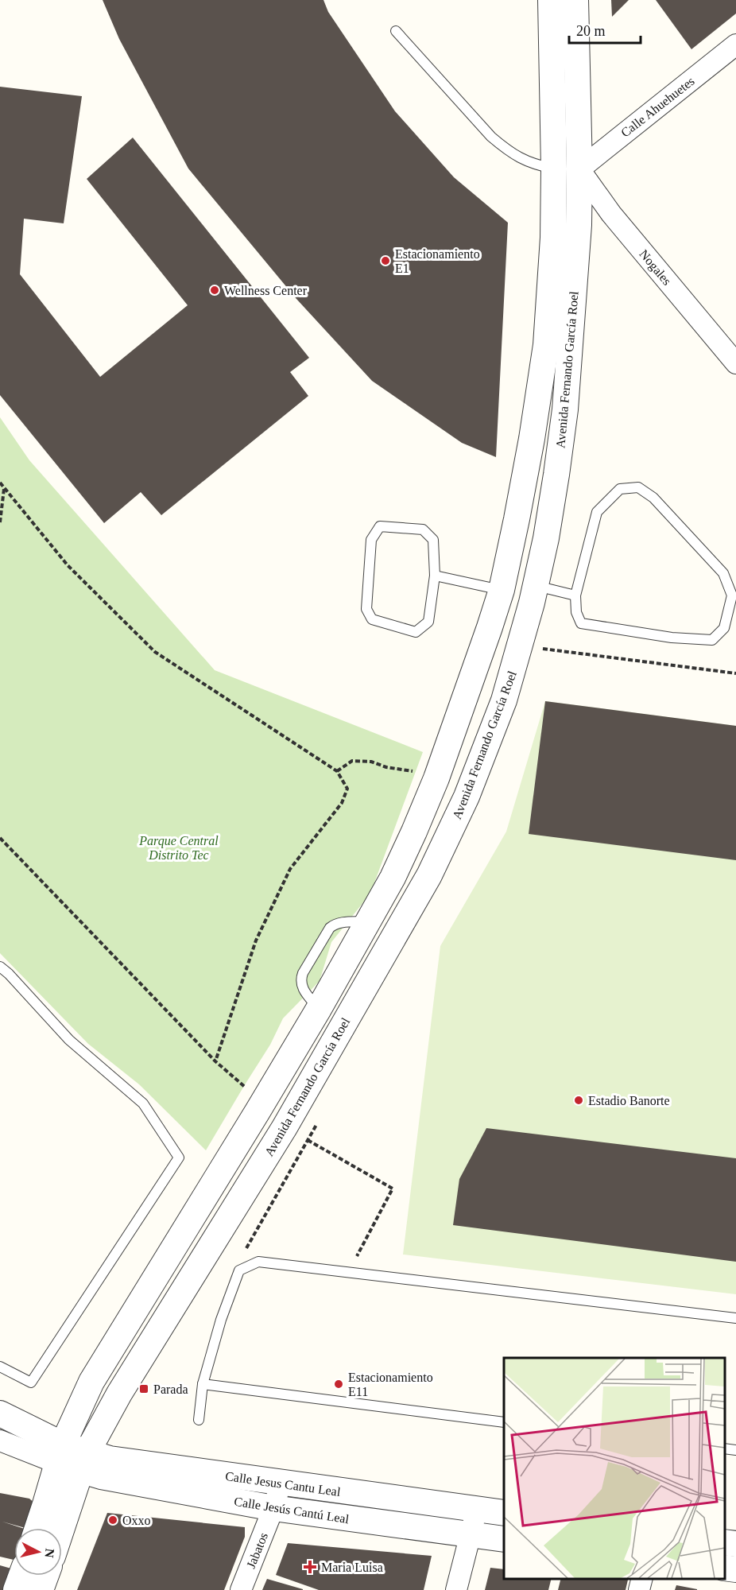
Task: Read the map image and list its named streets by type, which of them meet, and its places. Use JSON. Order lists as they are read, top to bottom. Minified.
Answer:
{"streets":{"street":["Calle Ahuehuetes","Nogales","Avenida Fernando García Roel","Calle Jesus Cantu Leal","Calle Jesús Cantú Leal","Jabatos"]},"crossings":[["Calle Ahuehuetes","Nogales"],["Calle Ahuehuetes","Avenida Fernando García Roel"],["Nogales","Avenida Fernando García Roel"],["Avenida Fernando García Roel","Calle Jesus Cantu Leal"],["Avenida Fernando García Roel","Calle Jesús Cantú Leal"],["Calle Jesus Cantu Leal","Calle Jesús Cantú Leal"],["Calle Jesus Cantu Leal","Jabatos"],["Calle Jesús Cantú Leal","Jabatos"]],"parks":["Parque Central Distrito Tec"],"places":{"other":["Estacionamiento E1","Wellness Center","Estadio Banorte","Estacionamiento E11","Oxxo"],"transit":["Parada"],"health":["Maria Luisa"]},"scale_bar":"20 m","north":"right"}
